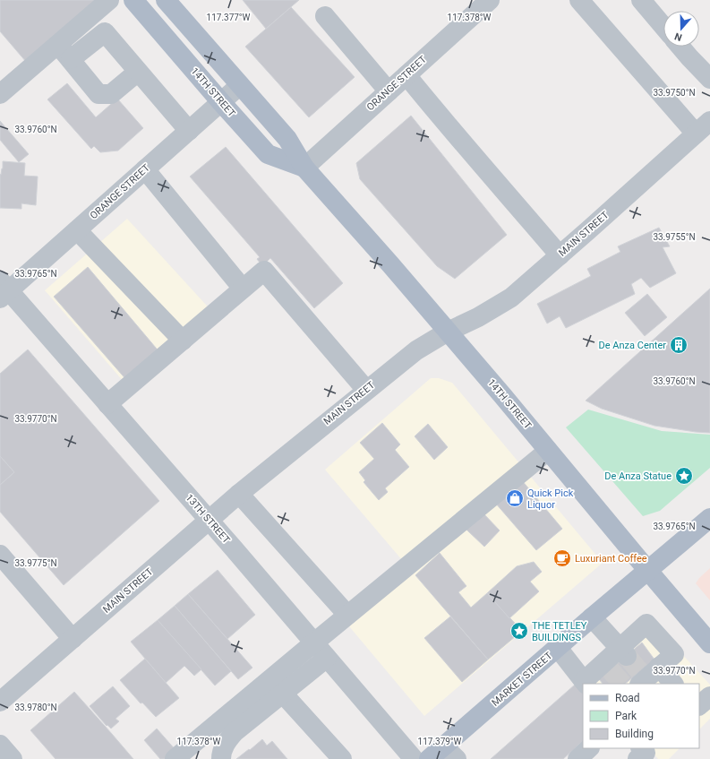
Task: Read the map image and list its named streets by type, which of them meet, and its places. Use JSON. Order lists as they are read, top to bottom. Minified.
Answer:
{"streets":{"main road":["14TH STREET","MARKET STREET"],"street":["ORANGE STREET","MAIN STREET","13TH STREET"]},"crossings":[["ORANGE STREET","14TH STREET"],["ORANGE STREET","13TH STREET"],["14TH STREET","MAIN STREET"],["14TH STREET","MARKET STREET"],["MAIN STREET","13TH STREET"]],"places":{"building":["De Anza Center"],"place":["De Anza Statue","THE TETLEY BUILDINGS"],"shop":["Quick Pick Liquor"],"cafe":["Luxuriant Coffee"]},"legend":["Road","Park","Building"],"north":"bottom","coordinates":["117.377°W","117.378°W","33.9750°N","33.9760°N","33.9755°N","33.9765°N","33.9770°N","33.9775°N","33.9780°N","117.379°W"]}
